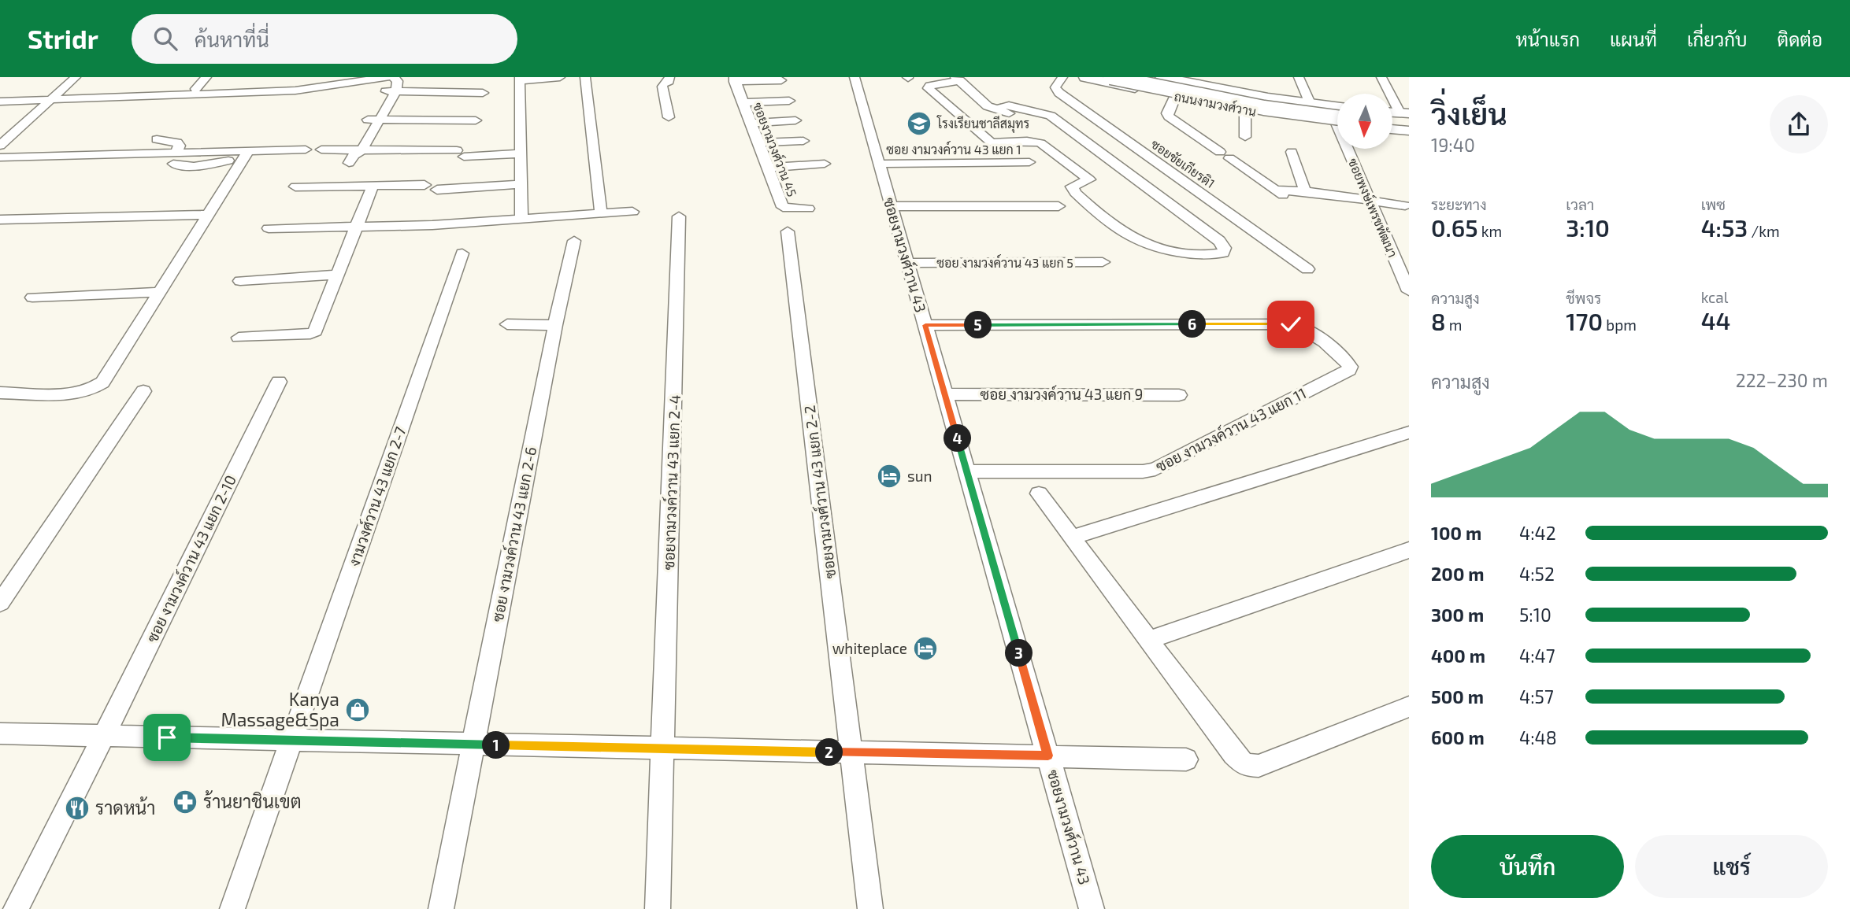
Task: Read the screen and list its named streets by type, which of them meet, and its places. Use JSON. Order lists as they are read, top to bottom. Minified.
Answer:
{"streets":{"main road":["ถนนงามวงศ์วาน"],"street":["ซอยงามวงศ์วาน 45","ซอย งามวงค์วาน 43 แยก 1","ซอยชัยเกียรติ1","ซอยพงษ์เพรชพัฒนา","ซอยงามวงศ์วาน 43","ซอย งามวงค์วาน 43 แยก 5","ซอย งามวงค์วาน 43 แยก 9","ซอย งามวงค์วาน 43 แยก 11","ซอยงามวงค์วาน 43 แยก 2-4","ซอยงามวงศ์วาน 43 แยก 2-2","งามวงศ์วาน 43 แยก 2-7","ซอย งามวงค์วาน 43 แยก 2-6","ซอย งามวงค์วาน 43 แยก 2-10"]},"crossings":[["ซอย งามวงค์วาน 43 แยก 1","ซอยงามวงศ์วาน 43"],["ซอยงามวงศ์วาน 43","ซอย งามวงค์วาน 43 แยก 5"],["ซอยงามวงศ์วาน 43","ซอย งามวงค์วาน 43 แยก 9"],["ซอยงามวงศ์วาน 43","ซอย งามวงค์วาน 43 แยก 11"]],"places":{"school or university":["โรงเรียนชาลีสมุทร"],"hotel":["sun","whiteplace"],"shop":["Kanya Massage&Spa"],"pharmacy":["ร้านยาชินเขต"],"restaurant":["ราดหน้า"]},"north":"bottom","page":{"header":"Stridr","search":"ค้นหาที่นี่","nav":["หน้าแรก","แผนที่","เกี่ยวกับ","ติดต่อ"],"heading":["วิ่งเย็น","19:40"],"stats":[["ระยะทาง","0.65 km"],["เวลา","3:10"],["เพซ","4:53 /km"],["ความสูง","8 m"],["ชีพจร","170 bpm"],["kcal","44"]],"pins":["6","5","4","3","1","2"],"chart":["ความสูง","222–230 m"],"list":[{"name":"100 m","note":"4:42"},{"name":"200 m","note":"4:52"},{"name":"300 m","note":"5:10"},{"name":"400 m","note":"4:47"},{"name":"500 m","note":"4:57"},{"name":"600 m","note":"4:48"}],"buttons":["บันทึก","แชร์"]}}
